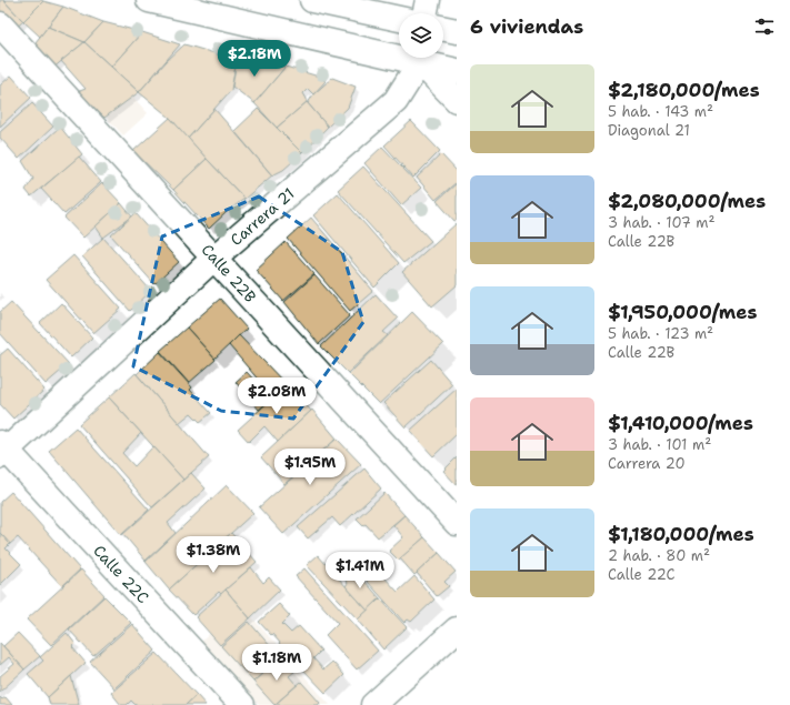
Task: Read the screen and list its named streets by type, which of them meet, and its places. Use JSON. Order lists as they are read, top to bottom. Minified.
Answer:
{"streets":{"main road":["Carrera 21","Calle 22B","Calle 22C"]},"crossings":[["Carrera 21","Calle 22B"],["Carrera 21","Calle 22C"]],"page":{"heading":"6 viviendas","price":["$2.18M","$2.08M","$1.95M","$1.38M","$1.41M","$1.18M"],"list":[{"name":"$2,180,000/mes","note":"5 hab. · 143 m² · Diagonal 21"},{"name":"$2,080,000/mes","note":"3 hab. · 107 m² · Calle 22B"},{"name":"$1,950,000/mes","note":"5 hab. · 123 m² · Calle 22B"},{"name":"$1,410,000/mes","note":"3 hab. · 101 m² · Carrera 20"},{"name":"$1,180,000/mes","note":"2 hab. · 80 m² · Calle 22C"}]}}
